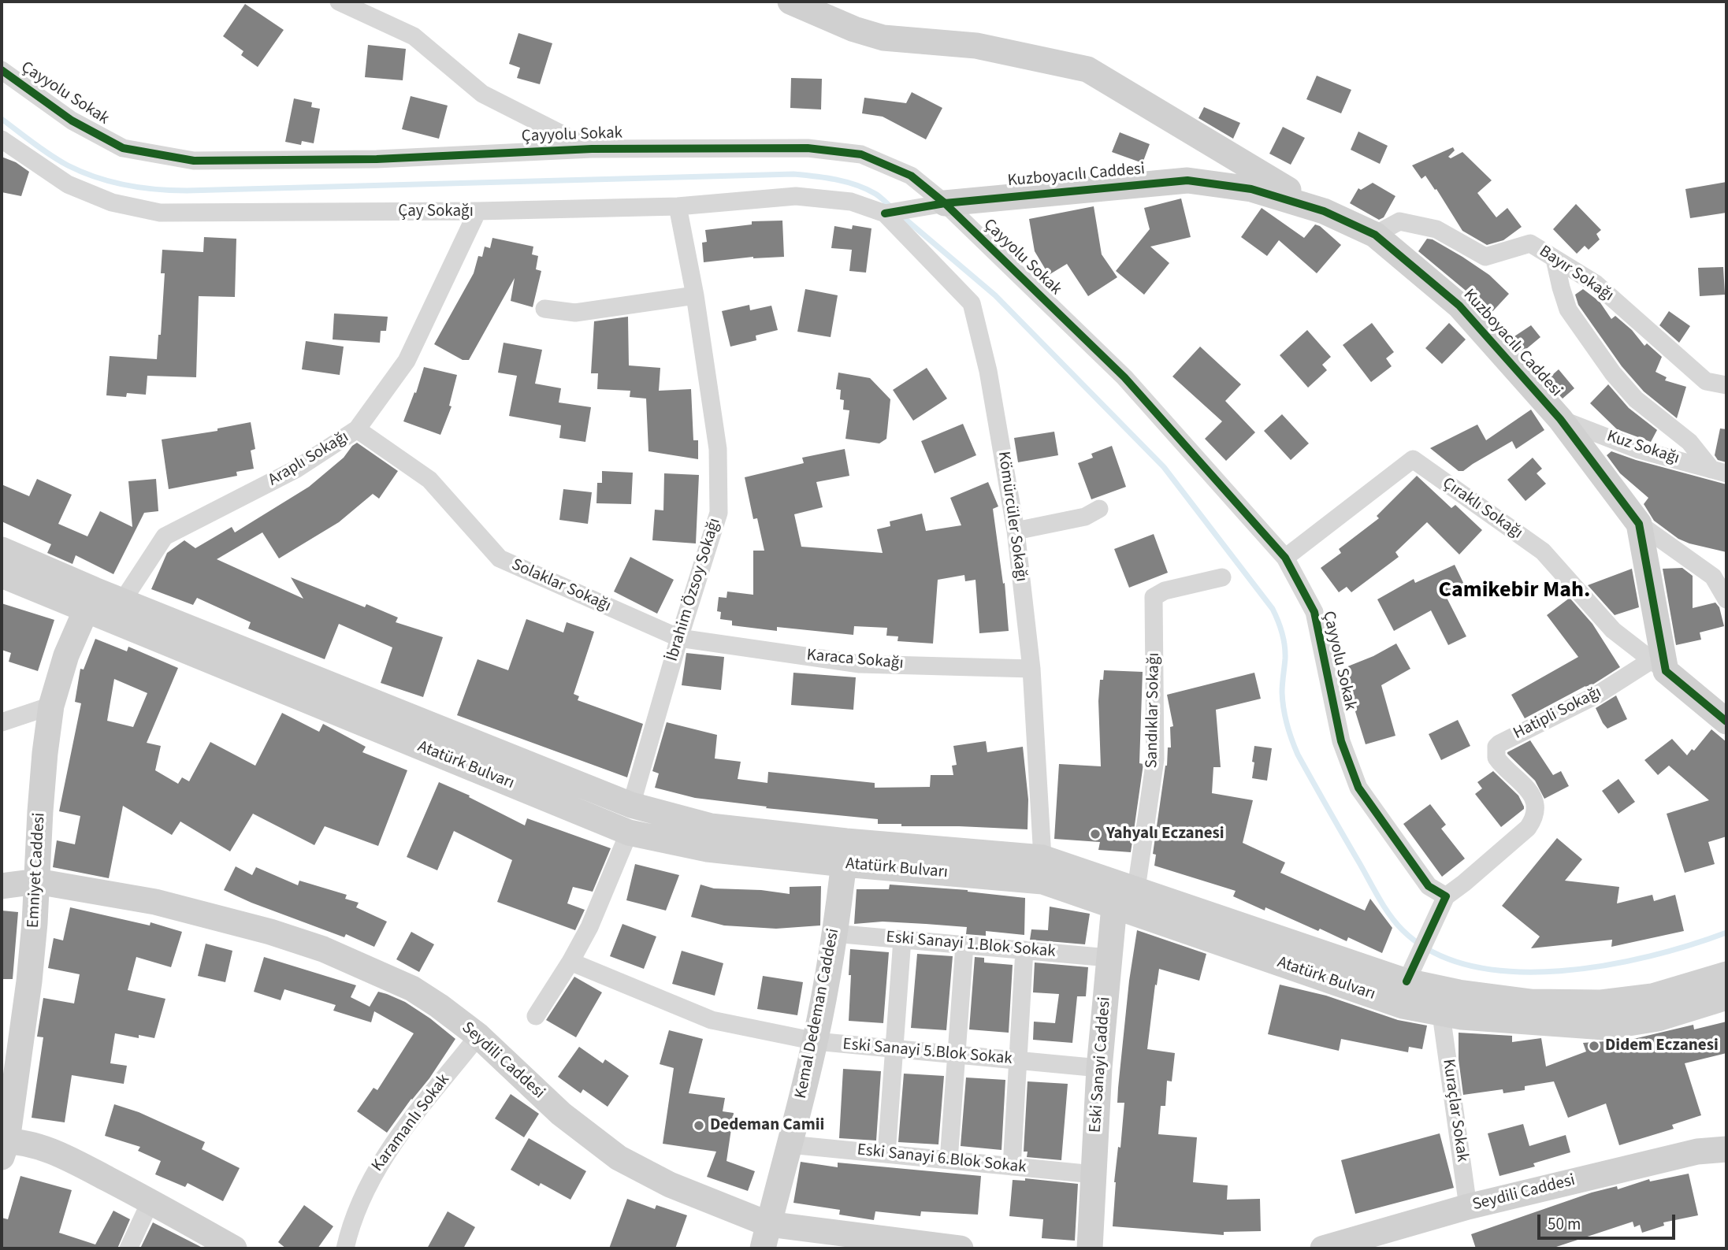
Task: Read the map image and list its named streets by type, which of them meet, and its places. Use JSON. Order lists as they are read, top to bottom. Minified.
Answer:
{"streets":{"street":["Çayyolu Sokak","Kuzboyacılı Caddesi","Çay Sokağı","Bayır Sokağı","Kuz Sokağı","Araplı Sokağı","Çıraklı Sokağı","Kömürcüler Sokağı","Solaklar Sokağı","İbrahim Özsoy Sokağı","Karaca Sokağı","Sandıklar Sokağı","Hatipli Sokağı","Atatürk Bulvarı","Emniyet Caddesi","Eski Sanayi 1.Blok Sokak","Kemal Dedeman Caddesi","Eski Sanayi 5.Blok Sokak","Seydili Caddesi","Eski Sanayi Caddesi","Kuraçlar Sokak","Karamanlı Sokak","Eski Sanayi 6.Blok Sokak"]},"crossings":[["Çayyolu Sokak","Kuzboyacılı Caddesi"],["Çayyolu Sokak","Çıraklı Sokağı"],["Çayyolu Sokak","Hatipli Sokağı"],["Kuzboyacılı Caddesi","Bayır Sokağı"],["Kuzboyacılı Caddesi","Kuz Sokağı"],["Kuzboyacılı Caddesi","Çıraklı Sokağı"],["Kuzboyacılı Caddesi","Hatipli Sokağı"],["Çay Sokağı","Araplı Sokağı"],["Çay Sokağı","Kömürcüler Sokağı"],["Çay Sokağı","İbrahim Özsoy Sokağı"],["Araplı Sokağı","Solaklar Sokağı"],["Araplı Sokağı","Atatürk Bulvarı"],["Çıraklı Sokağı","Hatipli Sokağı"],["Kömürcüler Sokağı","Karaca Sokağı"],["Kömürcüler Sokağı","Atatürk Bulvarı"],["Solaklar Sokağı","İbrahim Özsoy Sokağı"],["Solaklar Sokağı","Karaca Sokağı"],["İbrahim Özsoy Sokağı","Karaca Sokağı"],["İbrahim Özsoy Sokağı","Atatürk Bulvarı"],["Sandıklar Sokağı","Atatürk Bulvarı"],["Sandıklar Sokağı","Eski Sanayi Caddesi"],["Atatürk Bulvarı","Emniyet Caddesi"],["Atatürk Bulvarı","Kemal Dedeman Caddesi"],["Atatürk Bulvarı","Eski Sanayi Caddesi"],["Atatürk Bulvarı","Kuraçlar Sokak"],["Emniyet Caddesi","Seydili Caddesi"],["Eski Sanayi 1.Blok Sokak","Kemal Dedeman Caddesi"],["Eski Sanayi 1.Blok Sokak","Eski Sanayi Caddesi"],["Kemal Dedeman Caddesi","Eski Sanayi 5.Blok Sokak"],["Kemal Dedeman Caddesi","Seydili Caddesi"],["Kemal Dedeman Caddesi","Eski Sanayi 6.Blok Sokak"],["Eski Sanayi 5.Blok Sokak","Eski Sanayi Caddesi"],["Seydili Caddesi","Kuraçlar Sokak"],["Seydili Caddesi","Karamanlı Sokak"],["Eski Sanayi Caddesi","Eski Sanayi 6.Blok Sokak"]],"districts":["Camikebir Mah."],"places":["Yahyalı Eczanesi","Didem Eczanesi","Dedeman Camii"],"scale_bar":"50 m"}
